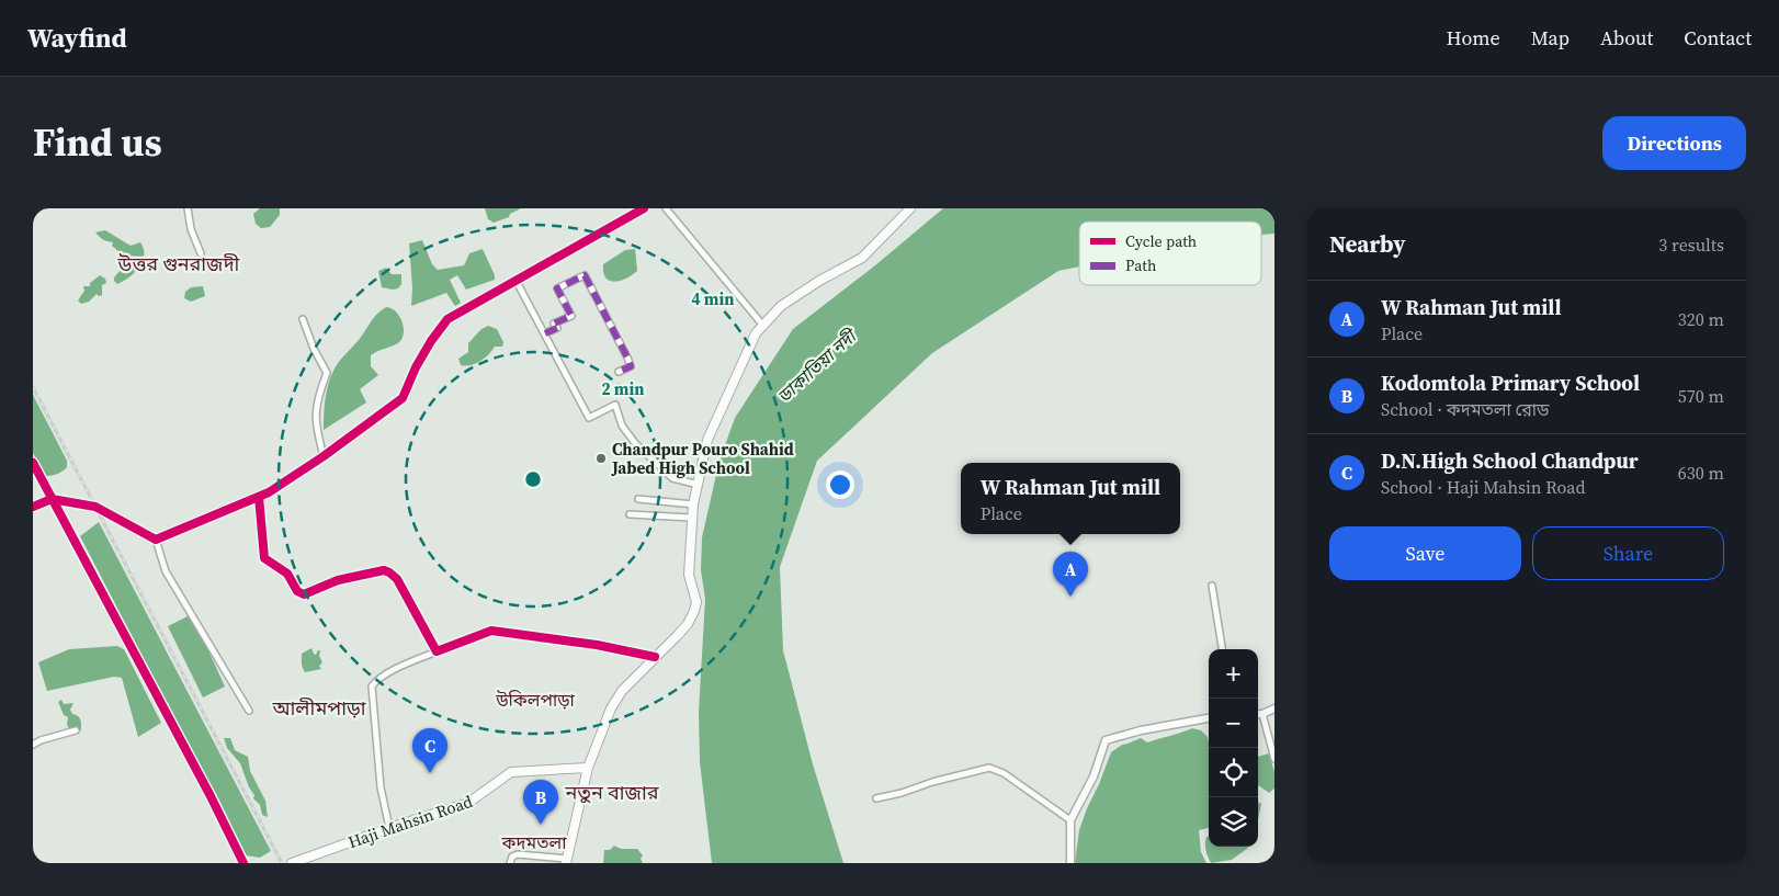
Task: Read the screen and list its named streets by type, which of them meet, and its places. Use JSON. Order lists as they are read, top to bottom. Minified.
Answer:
{"streets":{"main road":["Haji Mahsin Road"]},"districts":["উত্তর গুনরাজদী","উকিলপাড়া","আলীমপাড়া","নতুন বাজার","কদমতলা"],"water":["ডাকাতিয়া নদী"],"places":["Chandpur Pouro Shahid Jabed High School"],"legend":["Cycle path","Path"],"page":{"header":"Wayfind","nav":["Home","Map","About","Contact"],"title":"Find us","buttons":["Directions",["Save","Share"]],"heading":["Nearby","3 results"],"list":[{"mark":"A","name":"W Rahman Jut mill","note":"Place","value":"320 m"},{"mark":"B","name":"Kodomtola Primary School","note":"School · কদমতলা রোড","value":"570 m"},{"mark":"C","name":"D.N.High School Chandpur","note":"School · Haji Mahsin Road","value":"630 m"}],"popup":["W Rahman Jut mill","Place"],"pins":["A","C","B"],"map_buttons":["+","−"]},"rings":["4 min","2 min"]}
